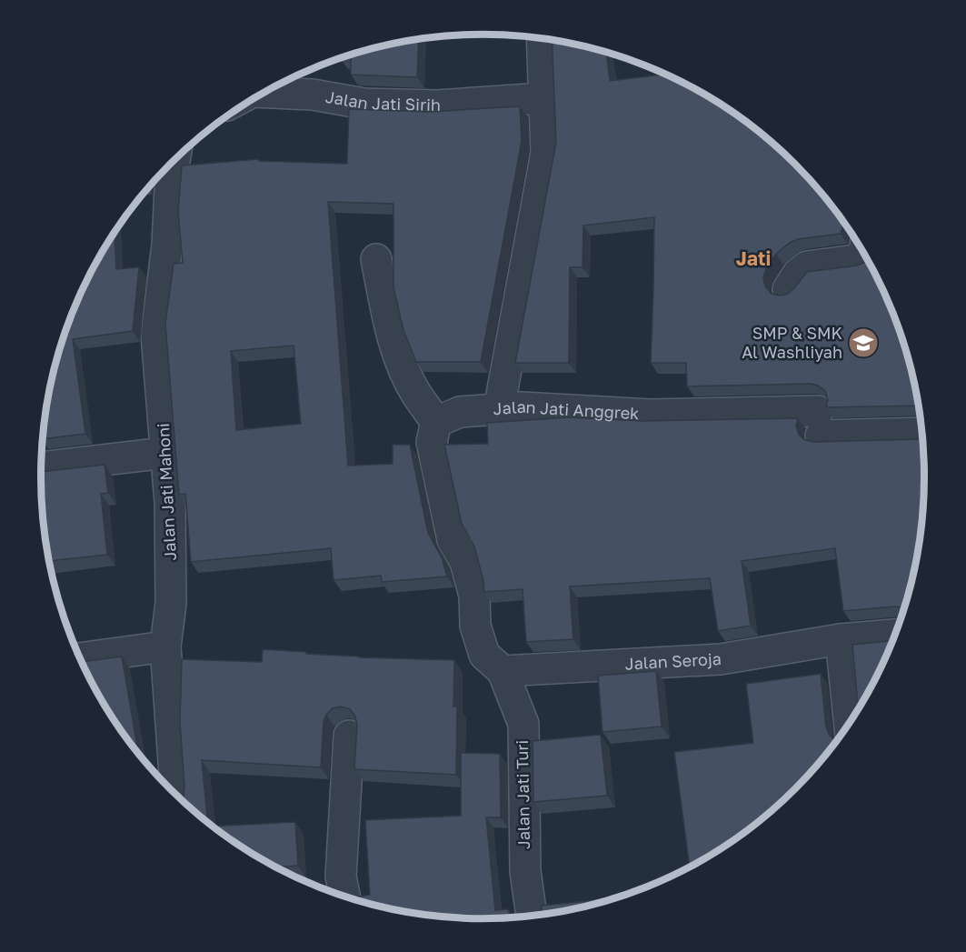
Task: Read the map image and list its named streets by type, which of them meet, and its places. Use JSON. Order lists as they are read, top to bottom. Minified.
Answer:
{"streets":{"street":["Jalan Jati Sirih","Jalan Jati Anggrek","Jalan Jati Mahoni","Jalan Seroja","Jalan Jati Turi"]},"crossings":[["Jalan Jati Sirih","Jalan Jati Anggrek"],["Jalan Seroja","Jalan Jati Turi"]],"districts":["Jati"],"places":{"school or university":["SMP & SMK Al Washliyah"]}}
